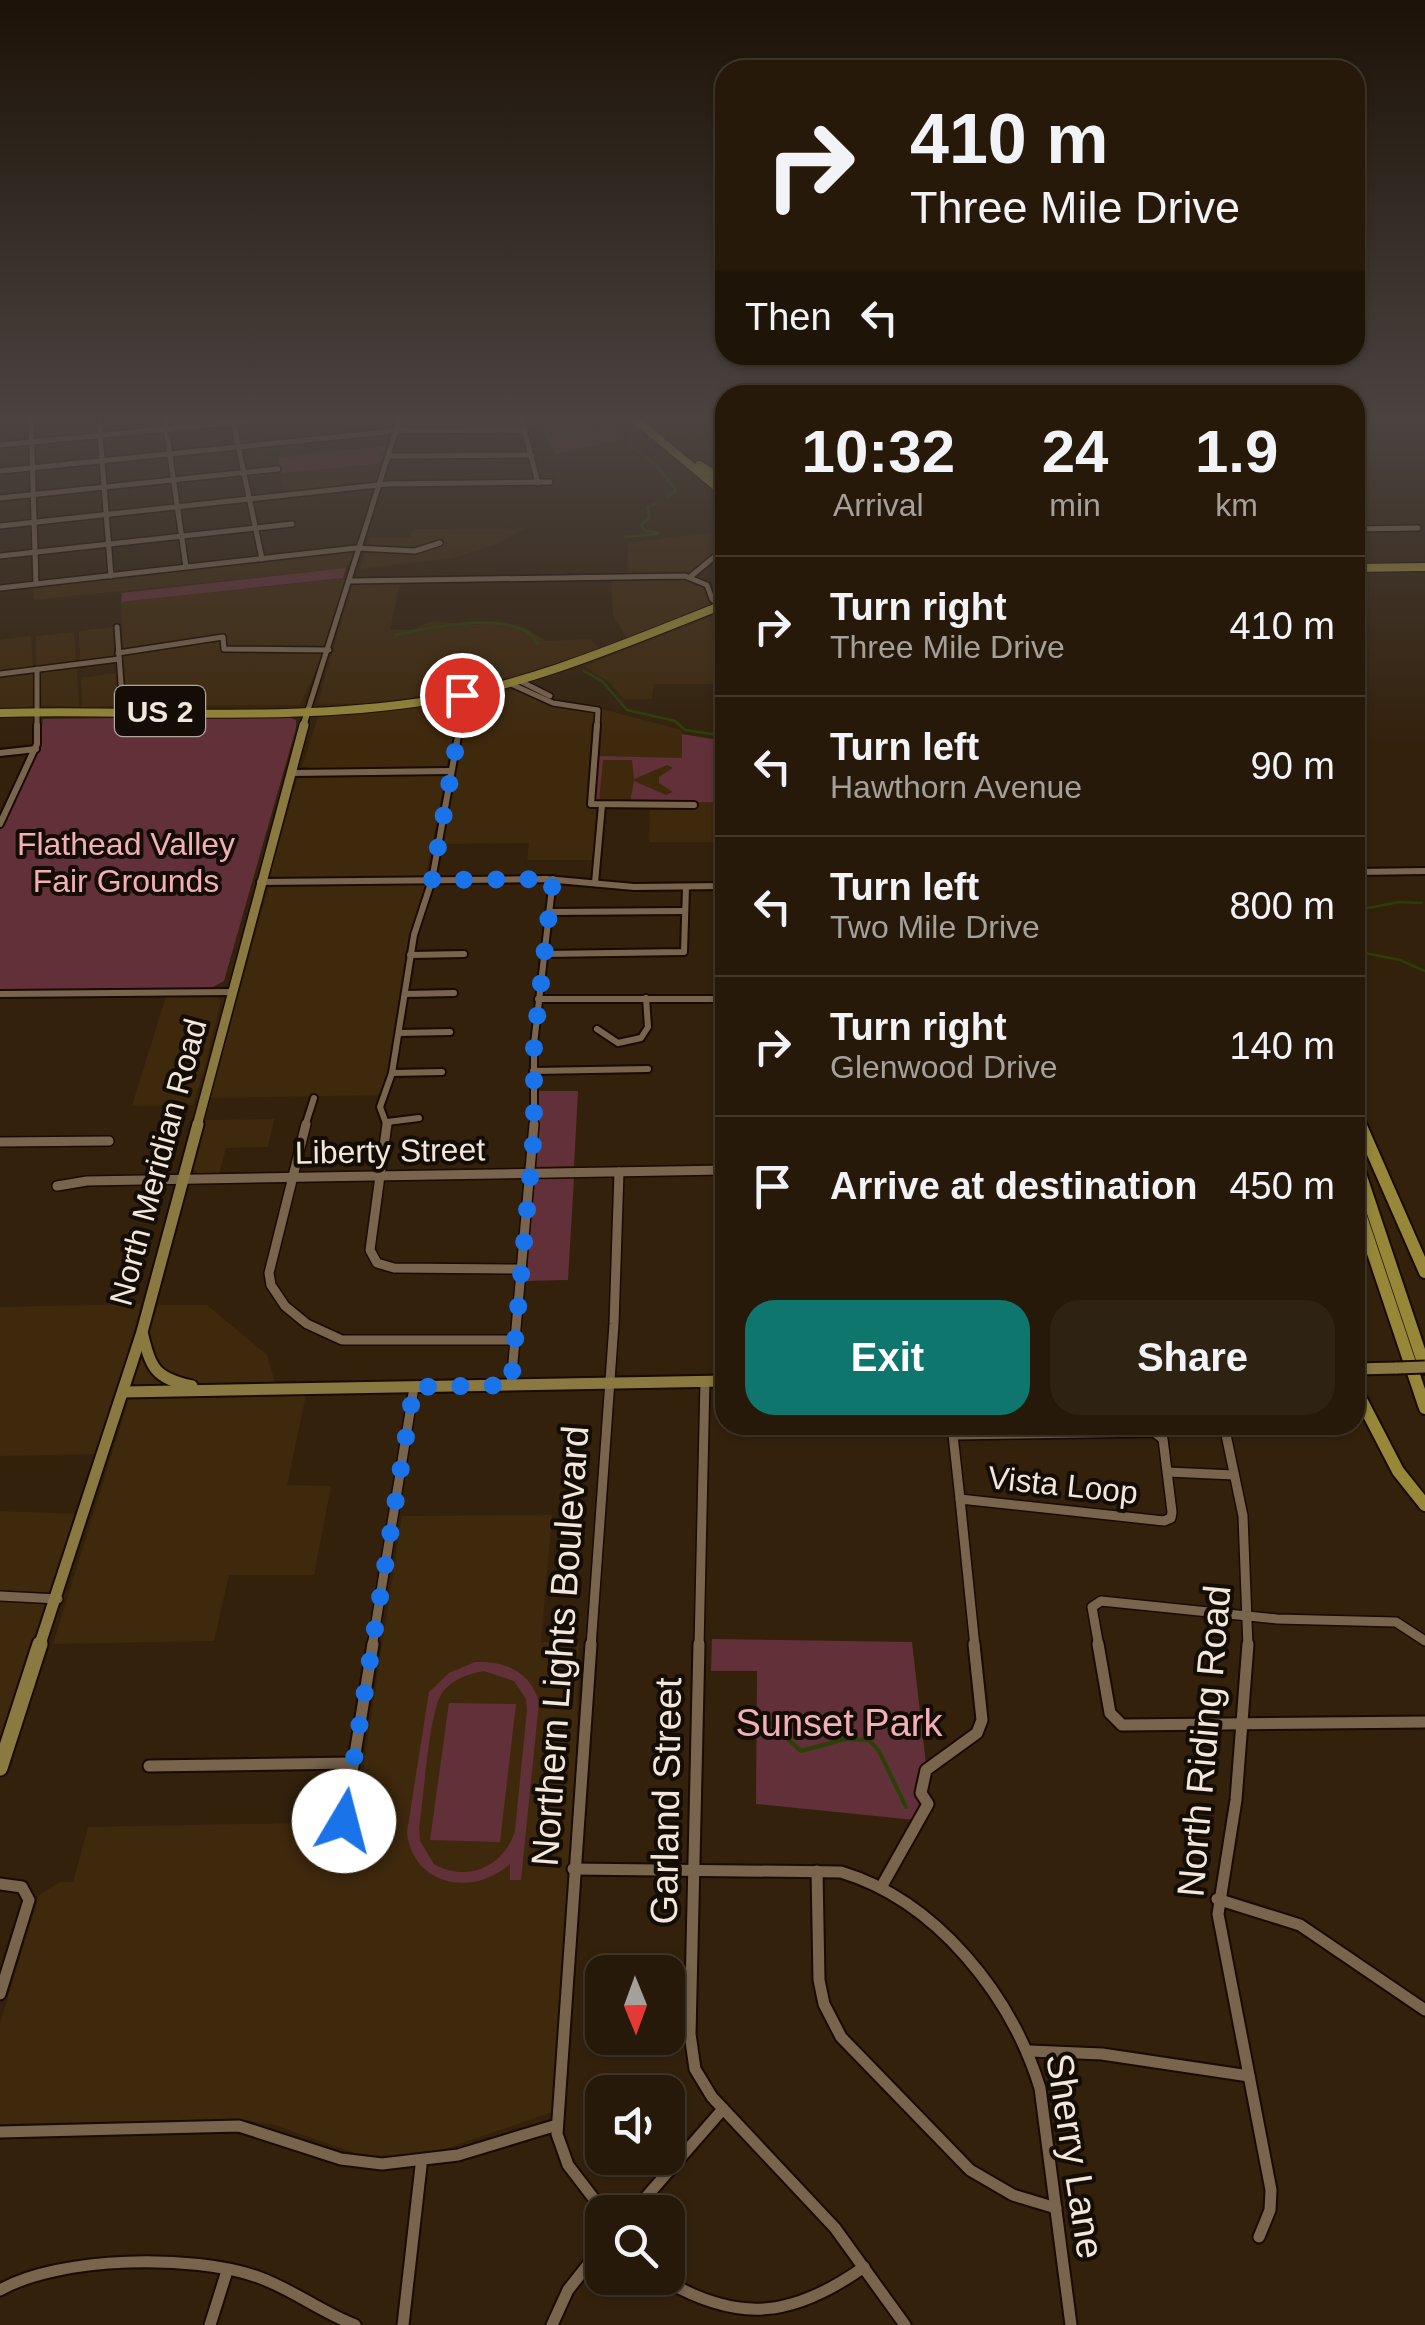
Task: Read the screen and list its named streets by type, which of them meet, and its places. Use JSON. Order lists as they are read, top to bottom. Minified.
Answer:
{"streets":{"highway":["US 2"],"main road":["North Meridian Road"],"street":["Liberty Street","Vista Loop","Northern Lights Boulevard","North Riding Road","Garland Street","Sherry Lane"]},"crossings":[["US 2","North Meridian Road"],["Liberty Street","North Meridian Road"],["Liberty Street","Northern Lights Boulevard"],["Northern Lights Boulevard","Sherry Lane"],["Garland Street","Sherry Lane"]],"parks":["Flathead Valley Fair Grounds","Sunset Park"],"north":"bottom","page":{"turn":["410 m","Three Mile Drive"],"then":"Then","eta":["10:32","Arrival","24","min","1.9","km"],"list":[{"name":"Turn right","note":"Three Mile Drive","value":"410 m"},{"name":"Turn left","note":"Hawthorn Avenue","value":"90 m"},{"name":"Turn left","note":"Two Mile Drive","value":"800 m"},{"name":"Turn right","note":"Glenwood Drive","value":"140 m"},{"name":"Arrive at destination","value":"450 m"}],"buttons":["Exit","Share"]}}
